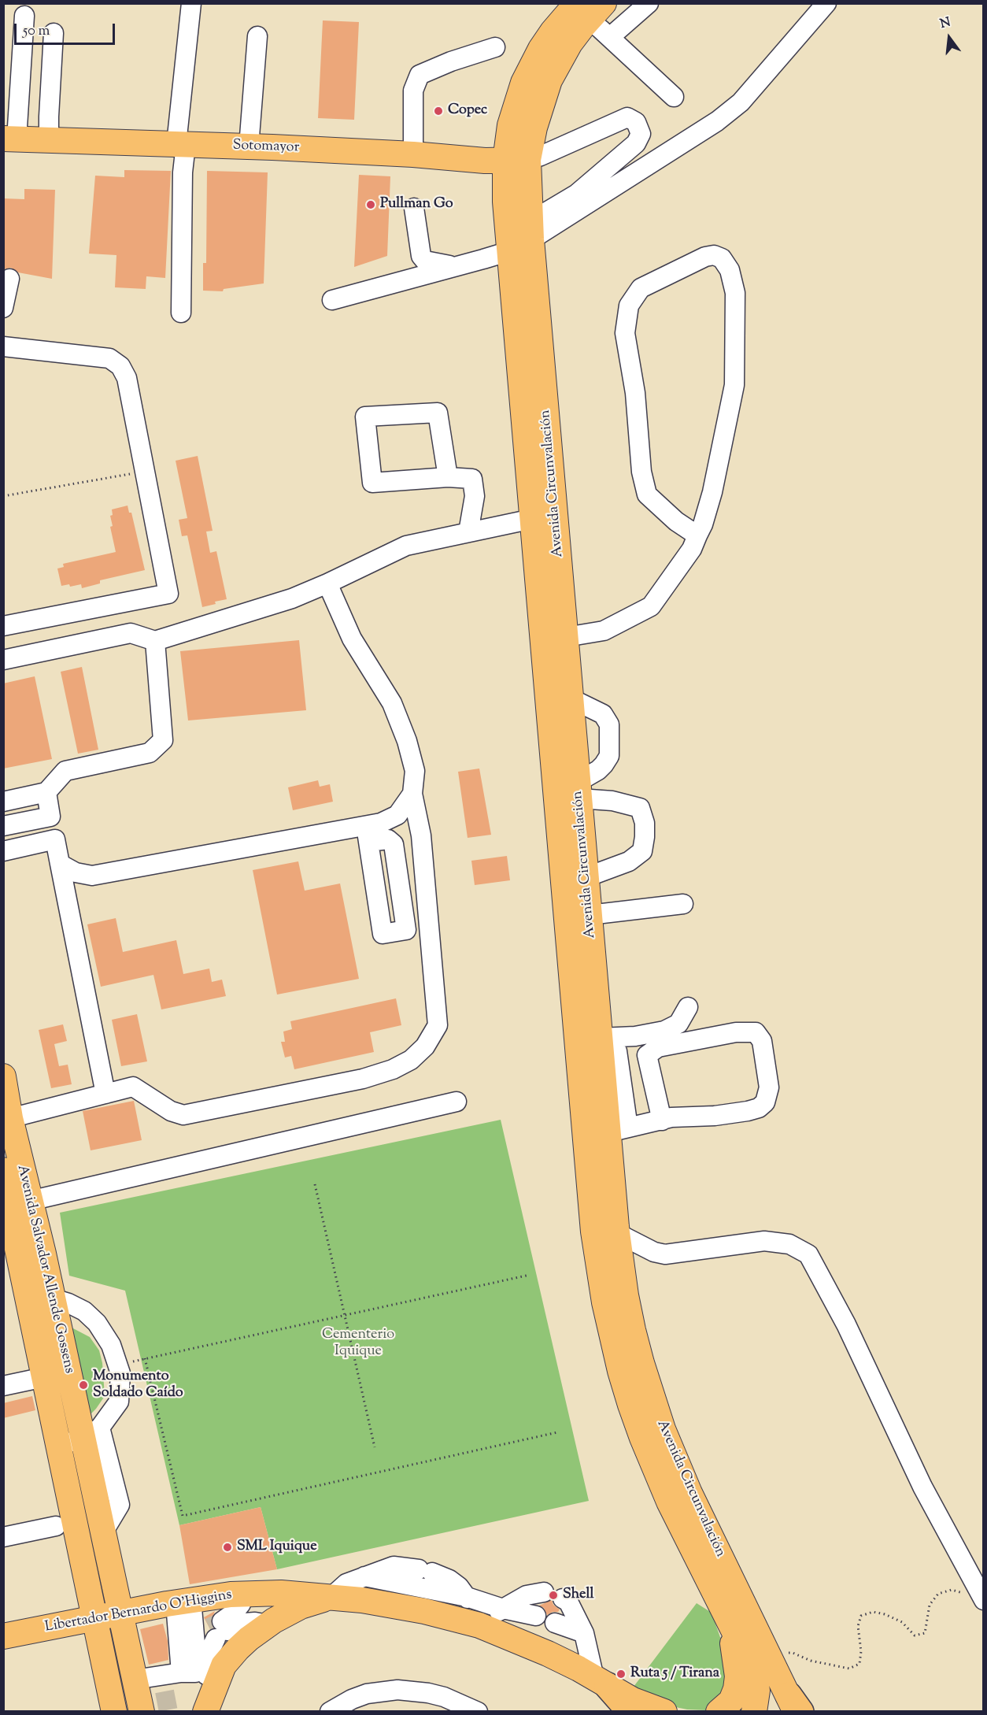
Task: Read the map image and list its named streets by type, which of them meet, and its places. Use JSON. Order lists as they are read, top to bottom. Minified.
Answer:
{"streets":{"main road":["Sotomayor","Avenida Circunvalación","Avenida Salvador Allende Gossens","Libertador Bernardo O'Higgins"]},"crossings":[["Sotomayor","Avenida Circunvalación"],["Avenida Salvador Allende Gossens","Libertador Bernardo O'Higgins"]],"parks":["Cementerio Iquique"],"places":["Copec","Pullman Go","Monumento Soldado Caído","SML Iquique","Shell","Ruta 5 / Tirana"],"scale_bar":"50 m","north":"top"}
